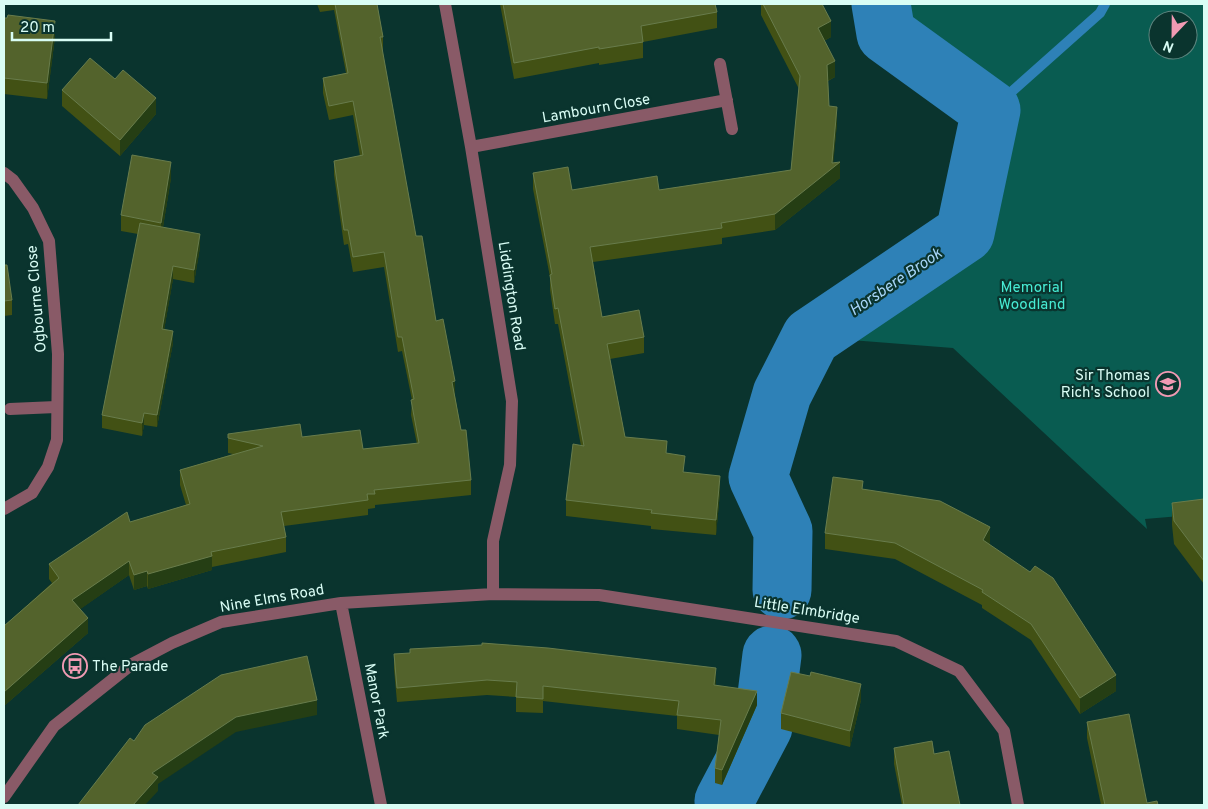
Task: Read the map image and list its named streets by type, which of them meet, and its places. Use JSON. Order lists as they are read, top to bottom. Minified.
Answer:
{"streets":{"street":["Lambourn Close","Liddington Road","Ogbourne Close","Nine Elms Road","Little Elmbridge","Manor Park"]},"crossings":[["Lambourn Close","Liddington Road"],["Liddington Road","Nine Elms Road"],["Liddington Road","Little Elmbridge"],["Nine Elms Road","Little Elmbridge"],["Nine Elms Road","Manor Park"]],"water":["Horsbere Brook"],"parks":["Memorial Woodland"],"places":{"school or university":["Sir Thomas Rich's School"],"bus stop":["The Parade"]},"scale_bar":"20 m","north":"bottom"}
